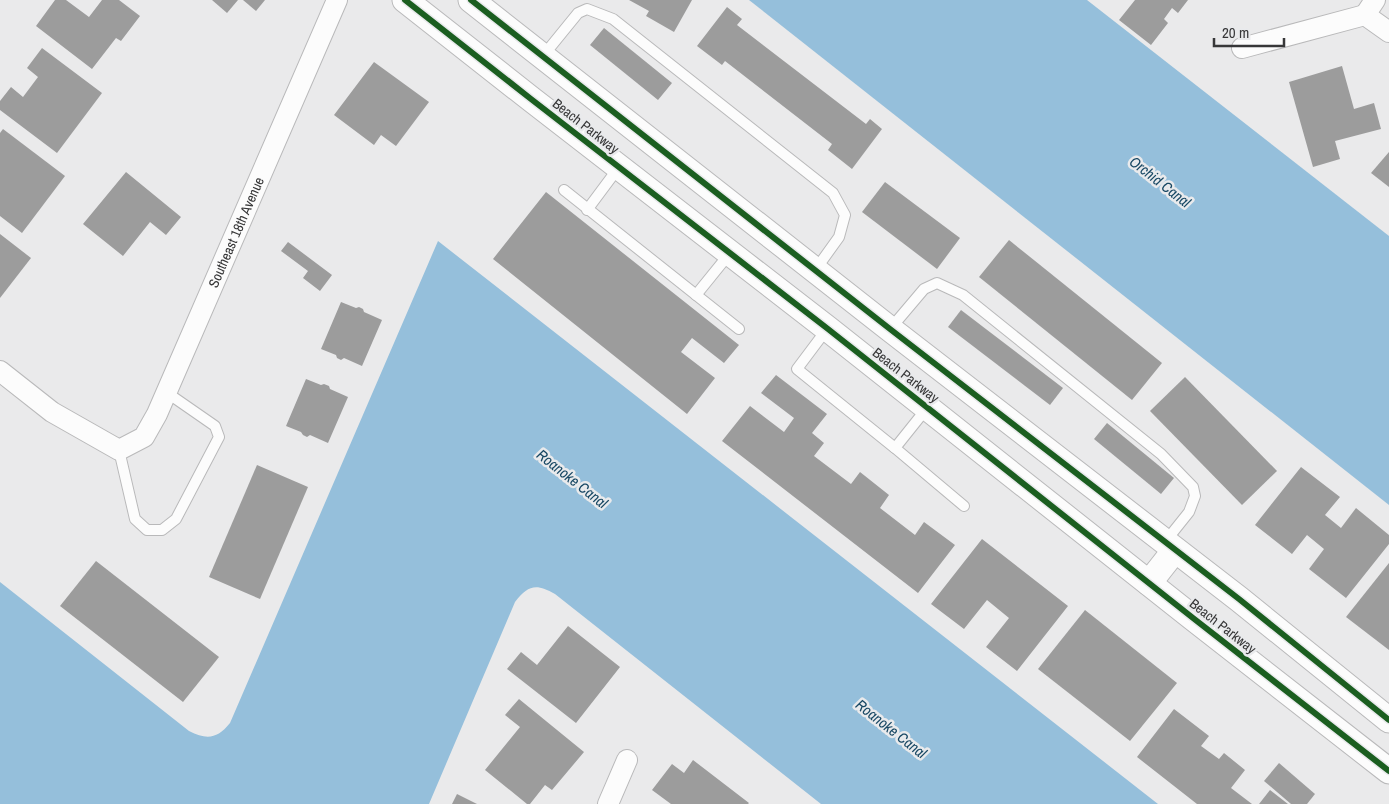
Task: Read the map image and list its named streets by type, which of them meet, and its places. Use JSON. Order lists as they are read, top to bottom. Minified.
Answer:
{"streets":{"street":["Beach Parkway","Southeast 18th Avenue"]},"water":["Orchid Canal","Roanoke Canal"],"scale_bar":"20 m"}
